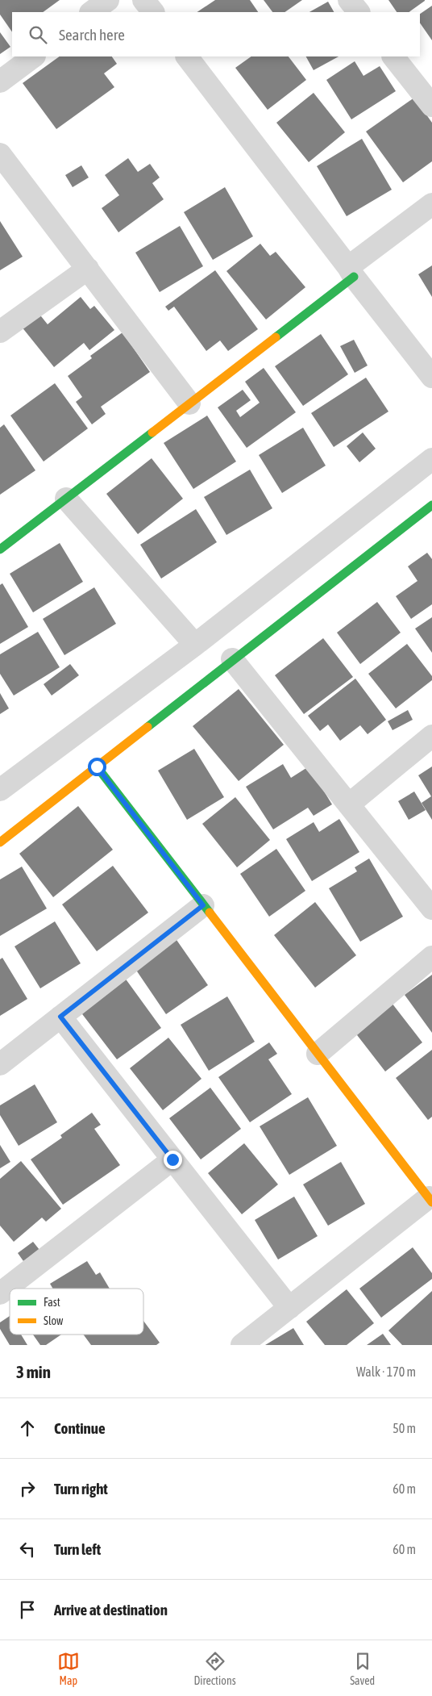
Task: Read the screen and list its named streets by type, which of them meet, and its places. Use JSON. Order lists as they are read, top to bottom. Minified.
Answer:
{"legend":["Fast","Slow"],"page":{"search":"Search here","heading":["3 min","Walk · 170 m"],"list":[["Continue","50 m"],["Turn right","60 m"],["Turn left","60 m"],"Arrive at destination"],"nav":["Map","Directions","Saved"]}}
